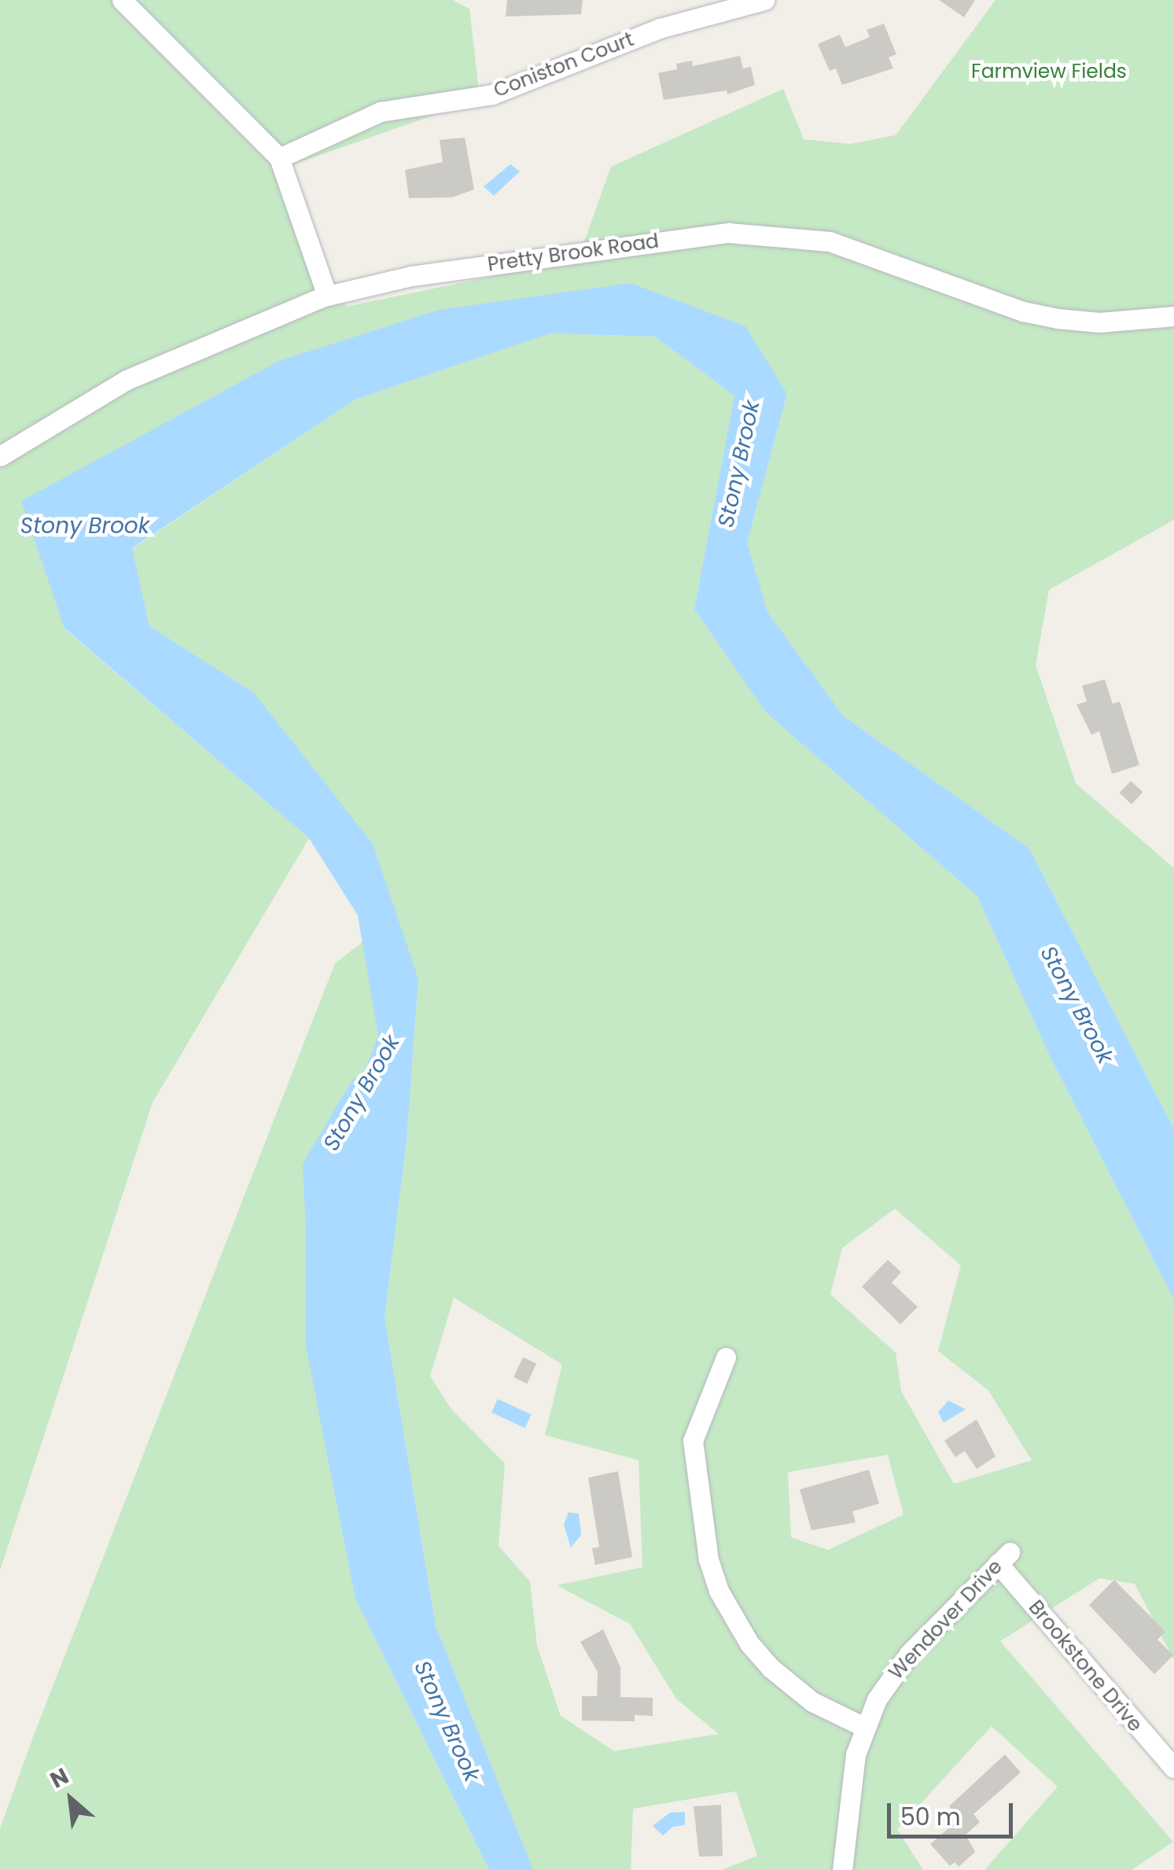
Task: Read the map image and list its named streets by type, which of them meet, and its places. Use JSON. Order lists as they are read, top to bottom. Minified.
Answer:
{"streets":{"street":["Coniston Court","Pretty Brook Road","Wendover Drive","Brookstone Drive"]},"crossings":[["Wendover Drive","Brookstone Drive"]],"water":["Stony Brook"],"parks":["Farmview Fields"],"scale_bar":"50 m","north":"top left"}
